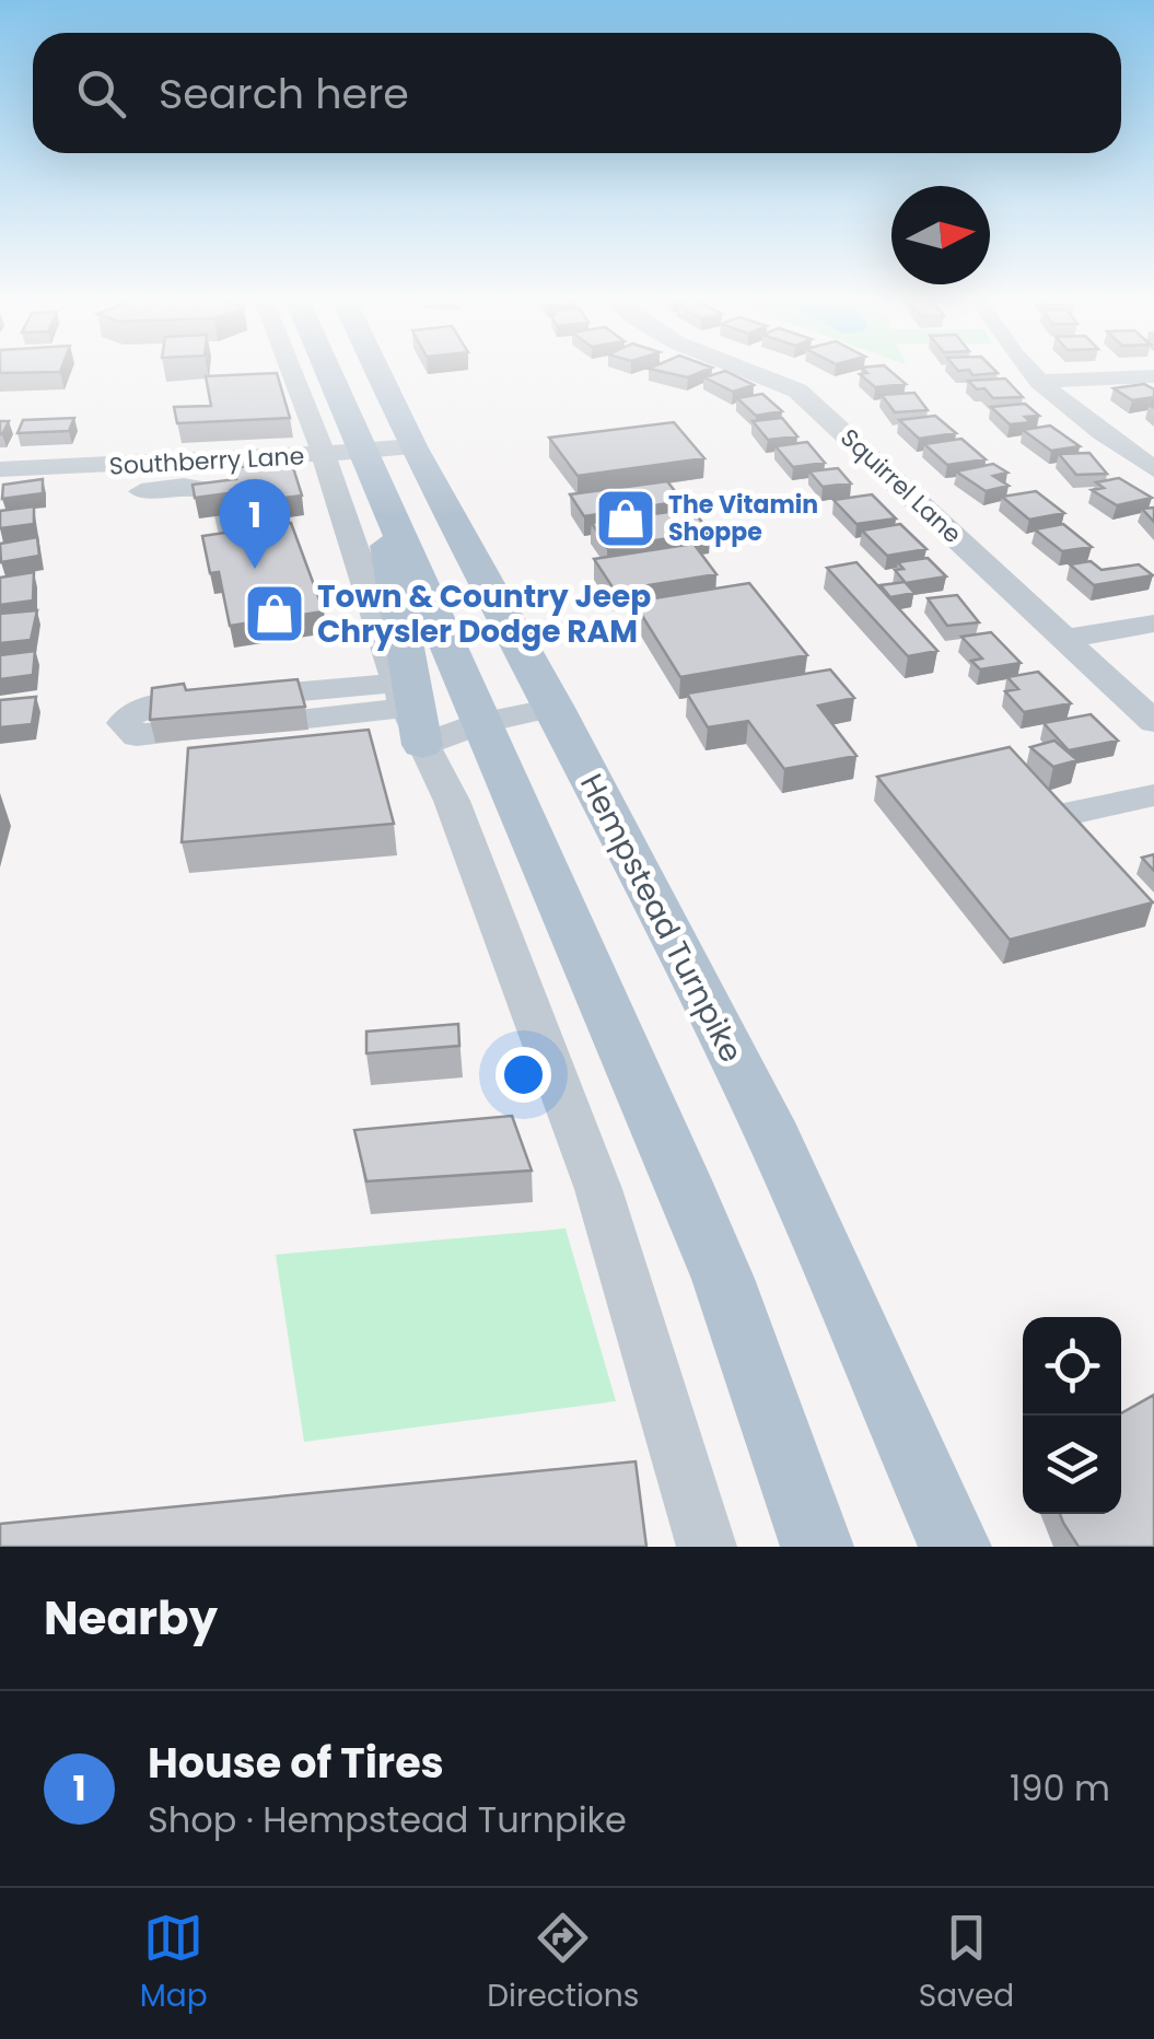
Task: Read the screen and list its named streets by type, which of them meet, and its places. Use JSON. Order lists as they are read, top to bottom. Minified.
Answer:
{"streets":{"main road":["Hempstead Turnpike"],"street":["Southberry Lane","Squirrel Lane"]},"crossings":[["Southberry Lane","Hempstead Turnpike"]],"places":{"shop":["The Vitamin Shoppe","Town & Country Jeep Chrysler Dodge RAM"]},"north":"right","page":{"search":"Search here","pins":"1","heading":"Nearby","list":[{"mark":"1","name":"House of Tires","note":"Shop · Hempstead Turnpike","value":"190 m"}],"nav":["Map","Directions","Saved"]}}
